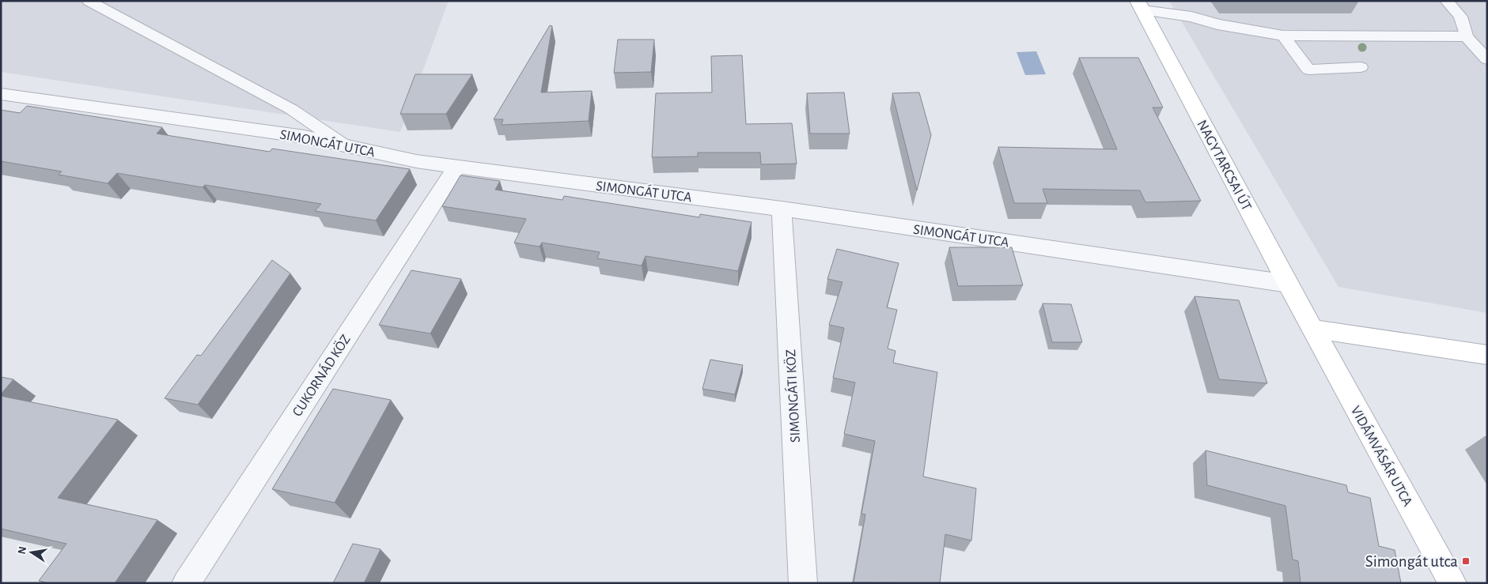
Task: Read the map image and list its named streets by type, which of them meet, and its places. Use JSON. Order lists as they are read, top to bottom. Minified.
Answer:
{"streets":{"main road":["NAGYTARCSAI ÚT","VIDÁMVÁSÁR UTCA"],"street":["SIMONGÁT UTCA","CUKORNÁD KÖZ","SIMONGÁTI KÖZ"]},"crossings":[["SIMONGÁT UTCA","NAGYTARCSAI ÚT"],["SIMONGÁT UTCA","CUKORNÁD KÖZ"],["SIMONGÁT UTCA","SIMONGÁTI KÖZ"],["NAGYTARCSAI ÚT","VIDÁMVÁSÁR UTCA"]],"places":{"transit":["Simongát utca"]},"north":"left"}
